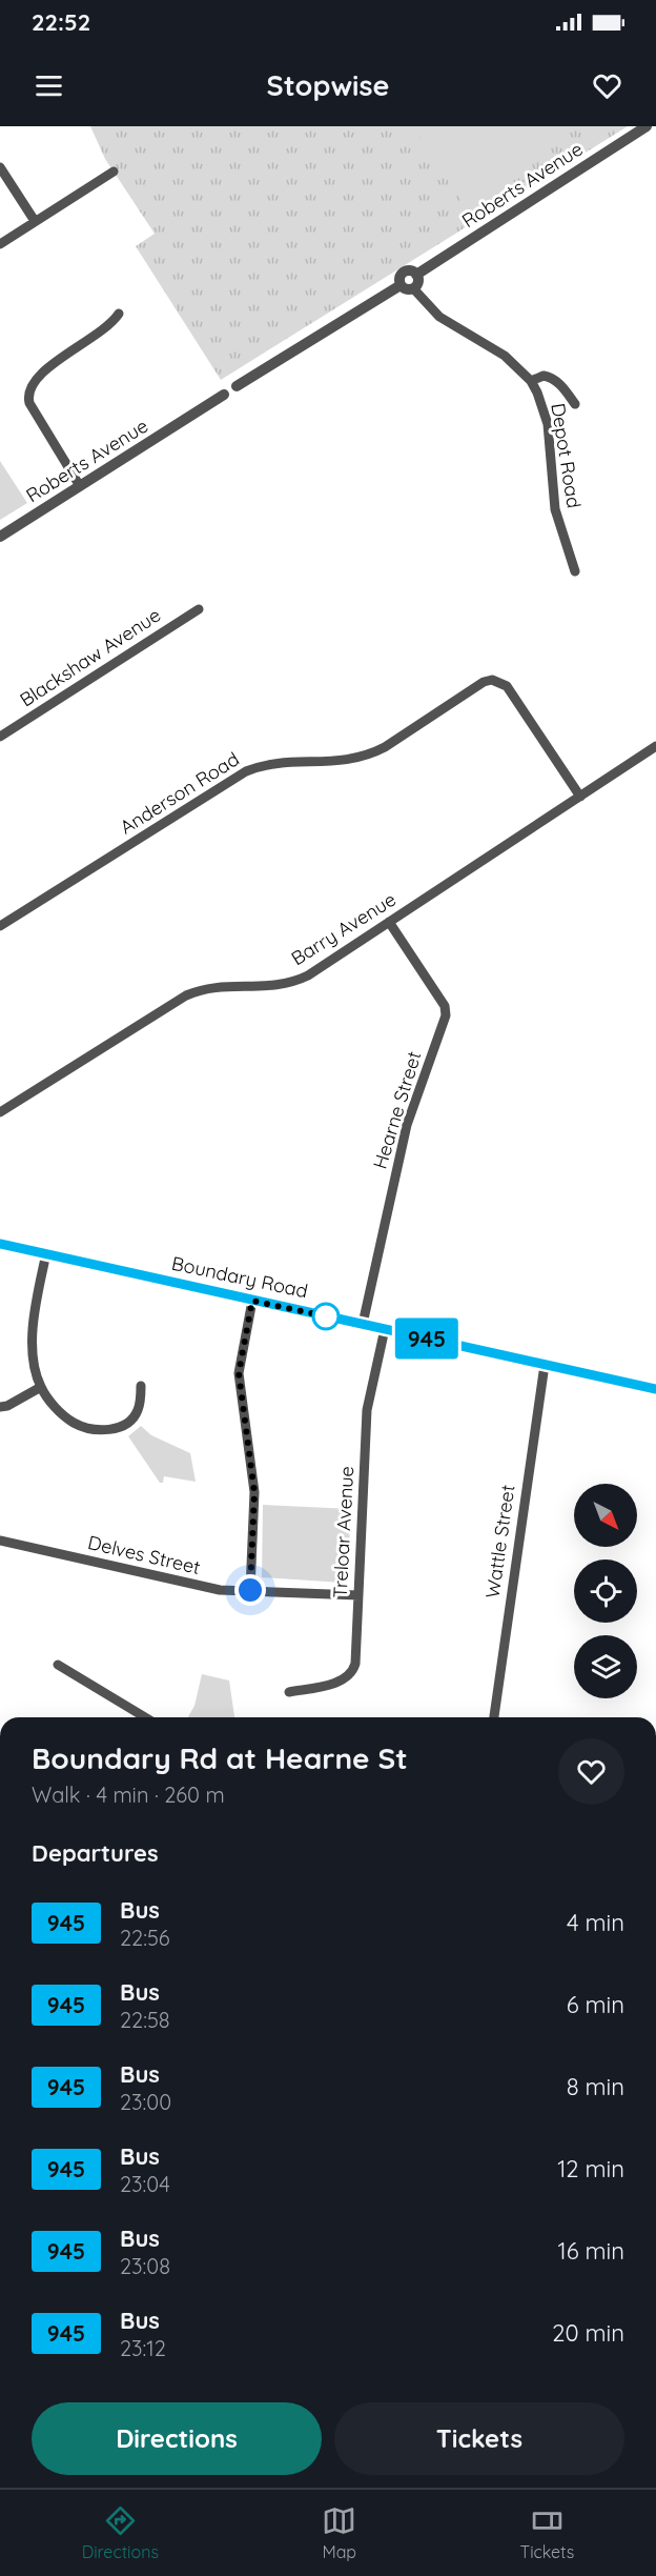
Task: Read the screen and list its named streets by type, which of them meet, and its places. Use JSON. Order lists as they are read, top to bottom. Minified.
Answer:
{"streets":{"main road":["Boundary Road"],"street":["Roberts Avenue","Depot Road","Blackshaw Avenue","Anderson Road","Barry Avenue","Hearne Street","Treloar Avenue","Wattle Street","Delves Street"]},"crossings":[["Roberts Avenue","Depot Road"],["Anderson Road","Barry Avenue"],["Barry Avenue","Hearne Street"],["Hearne Street","Boundary Road"],["Boundary Road","Treloar Avenue"],["Boundary Road","Wattle Street"],["Treloar Avenue","Delves Street"]],"lines":["bus line 945"],"north":"bottom right","page":{"status":"22:52","header":"Stopwise","on_map":"945","heading":[["Boundary Rd at Hearne St","Walk · 4 min · 260 m"],"Departures"],"list":[{"mark":"945","name":"Bus","note":"22:56","value":"4 min"},{"mark":"945","name":"Bus","note":"22:58","value":"6 min"},{"mark":"945","name":"Bus","note":"23:00","value":"8 min"},{"mark":"945","name":"Bus","note":"23:04","value":"12 min"},{"mark":"945","name":"Bus","note":"23:08","value":"16 min"},{"mark":"945","name":"Bus","note":"23:12","value":"20 min"}],"buttons":["Directions","Tickets"],"tabs":["Directions","Map","Tickets"]}}
